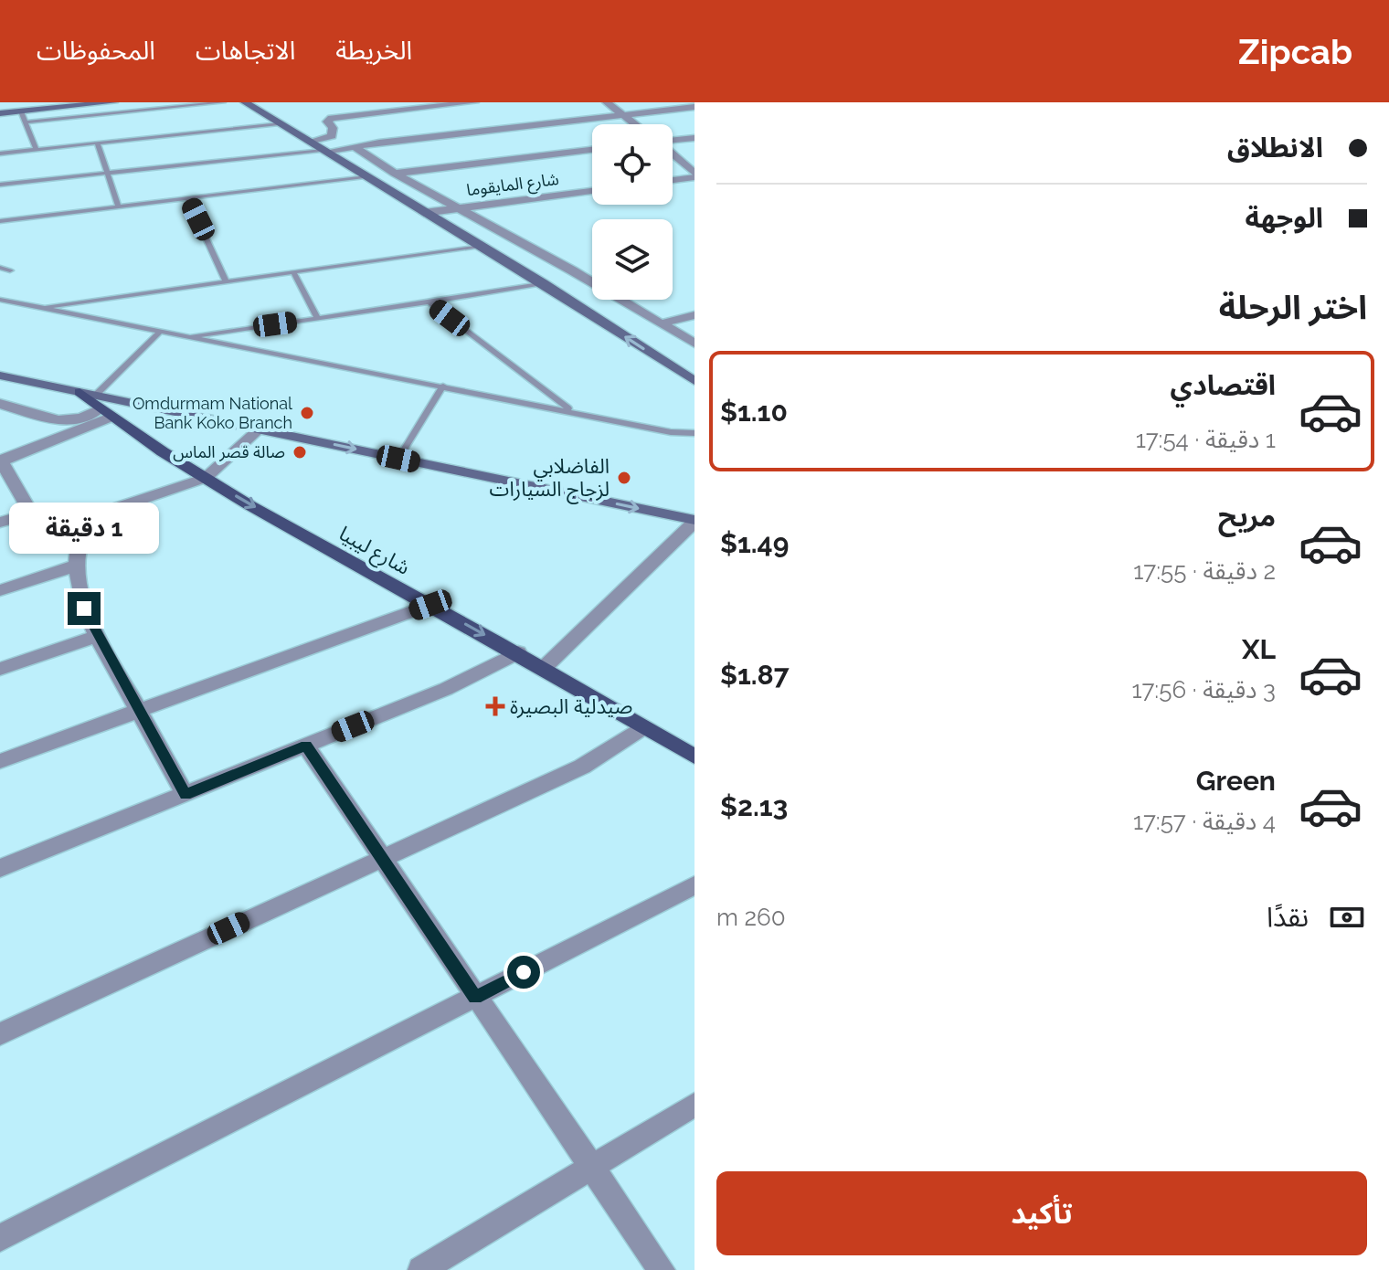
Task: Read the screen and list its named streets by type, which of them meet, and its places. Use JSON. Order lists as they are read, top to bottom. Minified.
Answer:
{"streets":{"main road":["شارع ليبيا"],"street":["شارع المايقوما"]},"places":{"other":["Omdurmam National Bank Koko Branch","صالة قصر الماس","الفاضلابي لزجاج السيارات"],"health":["صيدلية البصيرة"]},"page":{"header":"Zipcab","nav":["الخريطة","الاتجاهات","المحفوظات"],"banner":["الانطلاق","الوجهة"],"heading":"اختر الرحلة","list":[{"name":"اقتصادي","note":"1 دقيقة · 17:54","value":"$1.10"},{"name":"مريح","note":"2 دقيقة · 17:55","value":"$1.49"},{"name":"XL","note":"3 دقيقة · 17:56","value":"$1.87"},{"name":"Green","note":"4 دقيقة · 17:57","value":"$2.13"}],"bubble":"1 دقيقة","pay":["نقدًا","260 m"],"buttons":"تأكيد"}}
